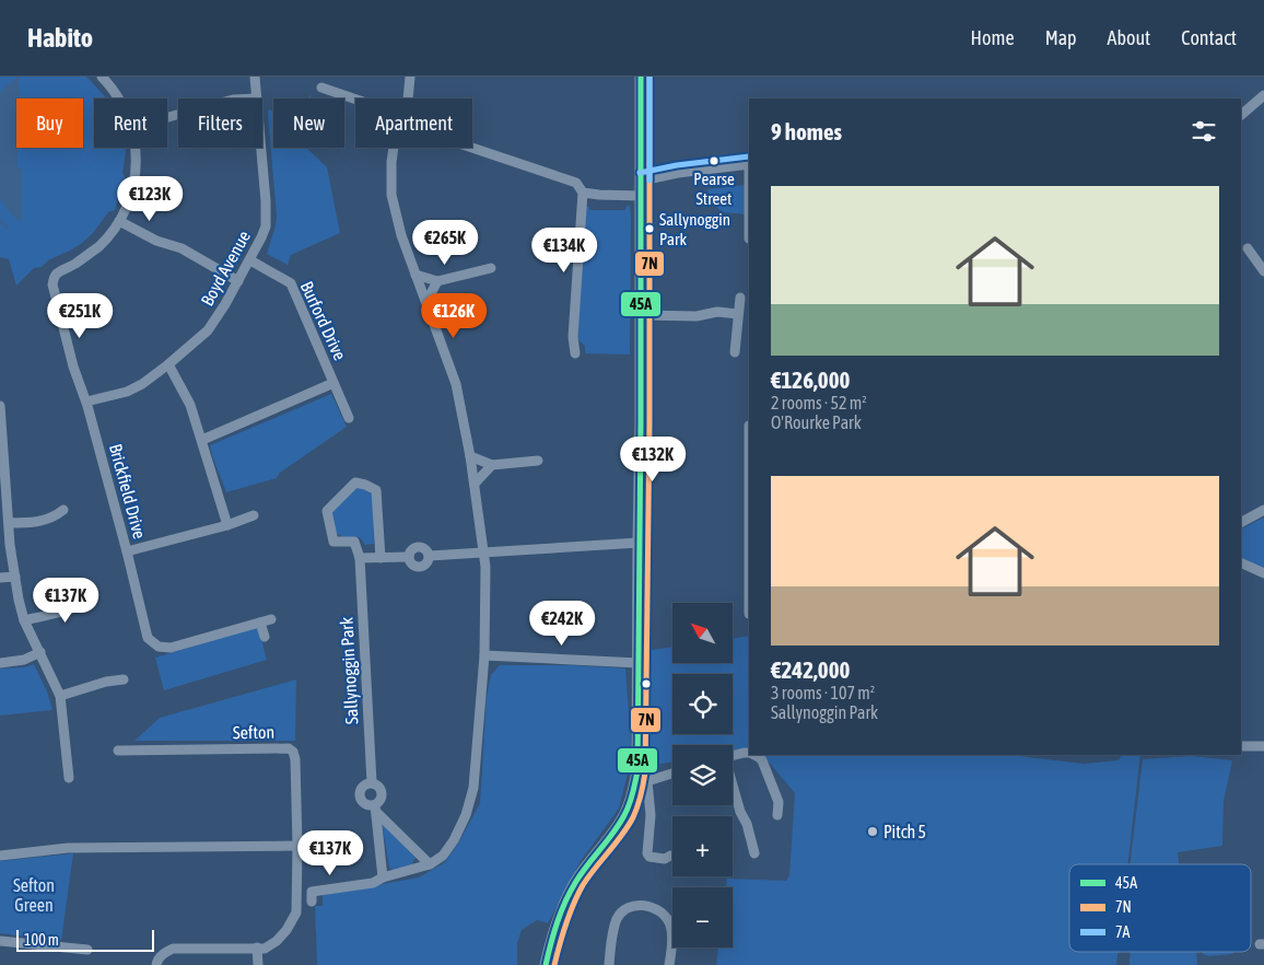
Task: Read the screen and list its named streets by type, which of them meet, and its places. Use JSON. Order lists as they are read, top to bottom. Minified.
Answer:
{"streets":{"street":["Boyd Avenue","Burford Drive","Brickfield Drive","Sallynoggin Park","Sefton"]},"crossings":[["Boyd Avenue","Burford Drive"],["Boyd Avenue","Brickfield Drive"]],"parks":["Sefton Green"],"places":["Pearse Street","Sallynoggin Park","Pitch 5"],"lines":["transit line 45A","transit line 7N","transit line 7A"],"legend":["45A","7N","7A"],"scale_bar":"100 m","north":"top left","page":{"header":"Habito","nav":["Home","Map","About","Contact"],"chip":["Buy","Rent","Filters","New","Apartment"],"heading":"9 homes","list":[{"name":"€126,000","note":"2 rooms · 52 m² · O'Rourke Park"},{"name":"€242,000","note":"3 rooms · 107 m² · Sallynoggin Park"}],"price":["€123K","€265K","€134K","€251K","€126K","€132K","€137K","€242K","€137K"],"map_buttons":["+","−"],"scale":"100 m"}}
